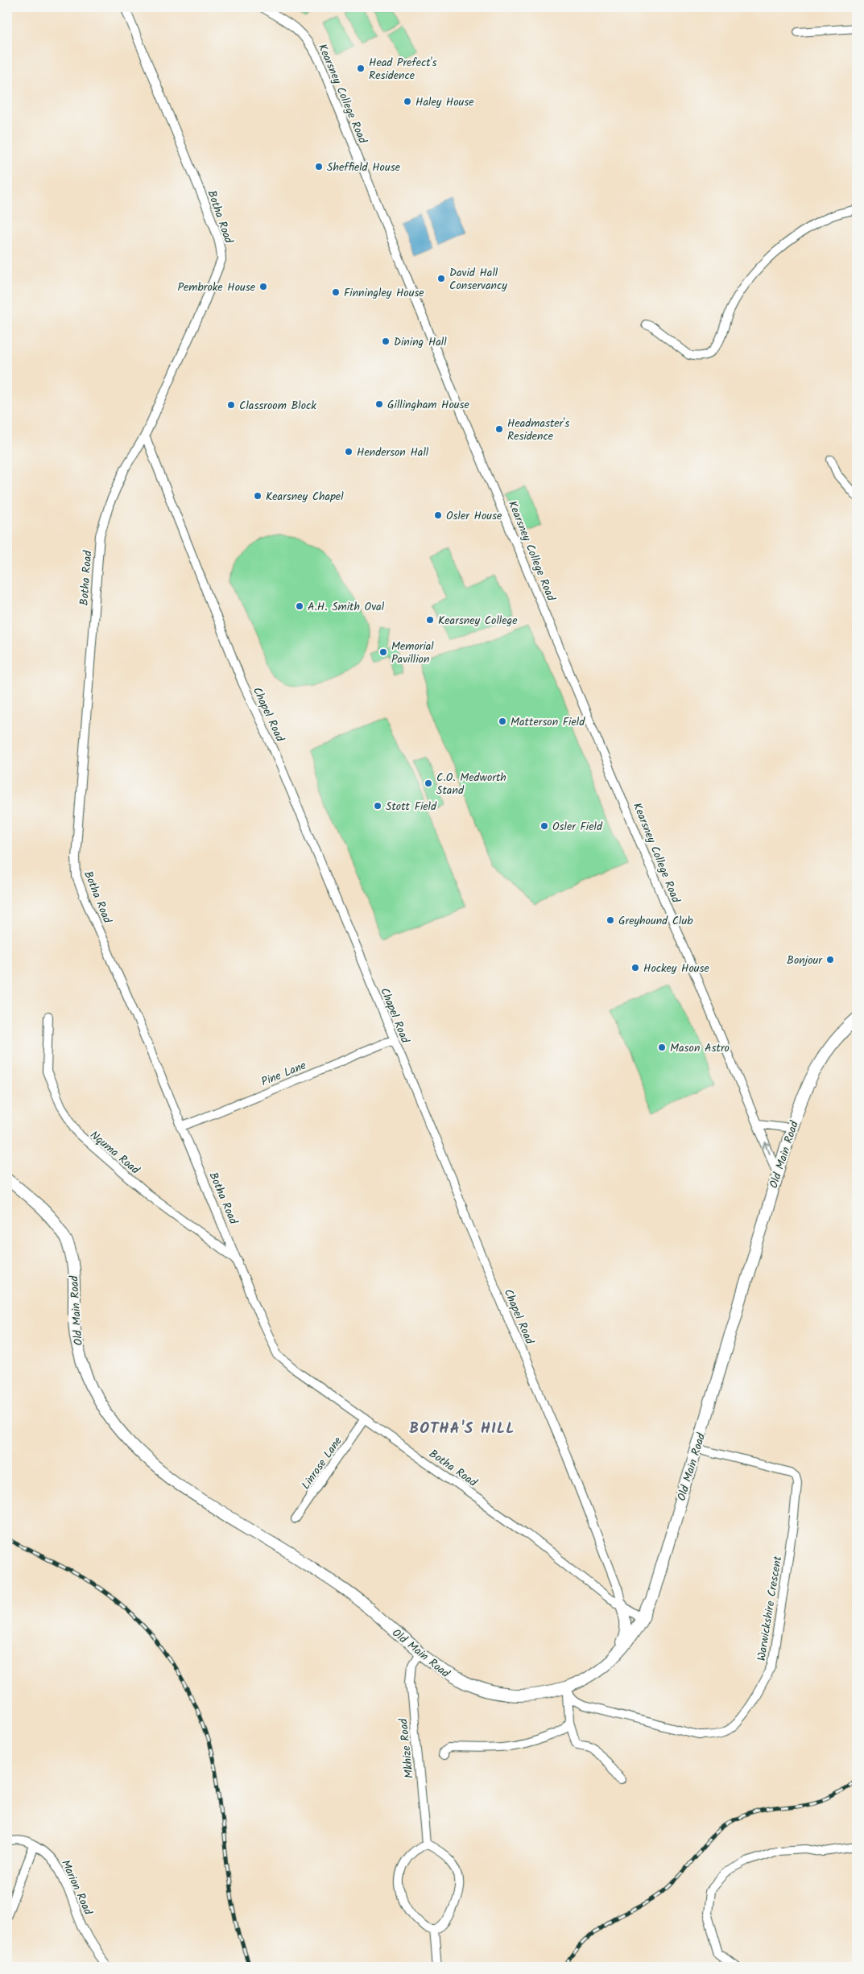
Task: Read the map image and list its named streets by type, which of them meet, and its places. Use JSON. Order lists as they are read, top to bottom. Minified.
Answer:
{"streets":{"main road":["Old Main Road"],"street":["Kearsney College Road","Botha Road","Chapel Road","Pine Lane","Nquma Road","Linrose Lane","Warwickshire Crescent","Mkhize Road","Marion Road"]},"crossings":[["Kearsney College Road","Old Main Road"],["Botha Road","Chapel Road"],["Botha Road","Pine Lane"],["Botha Road","Nquma Road"],["Botha Road","Old Main Road"],["Botha Road","Linrose Lane"],["Chapel Road","Pine Lane"],["Old Main Road","Warwickshire Crescent"],["Old Main Road","Mkhize Road"]],"districts":["BOTHA'S HILL"],"places":["Head Prefect's Residence","Haley House","Sheffield House","David Hall Conservancy","Pembroke House","Finningley House","Dining Hall","Gillingham House","Classroom Block","Headmaster's Residence","Henderson Hall","Kearsney Chapel","Osler House","A.H. Smith Oval","Kearsney College","Memorial Pavillion","Matterson Field","C.O. Medworth Stand","Stott Field","Osler Field","Greyhound Club","Bonjour","Hockey House","Mason Astro"]}
